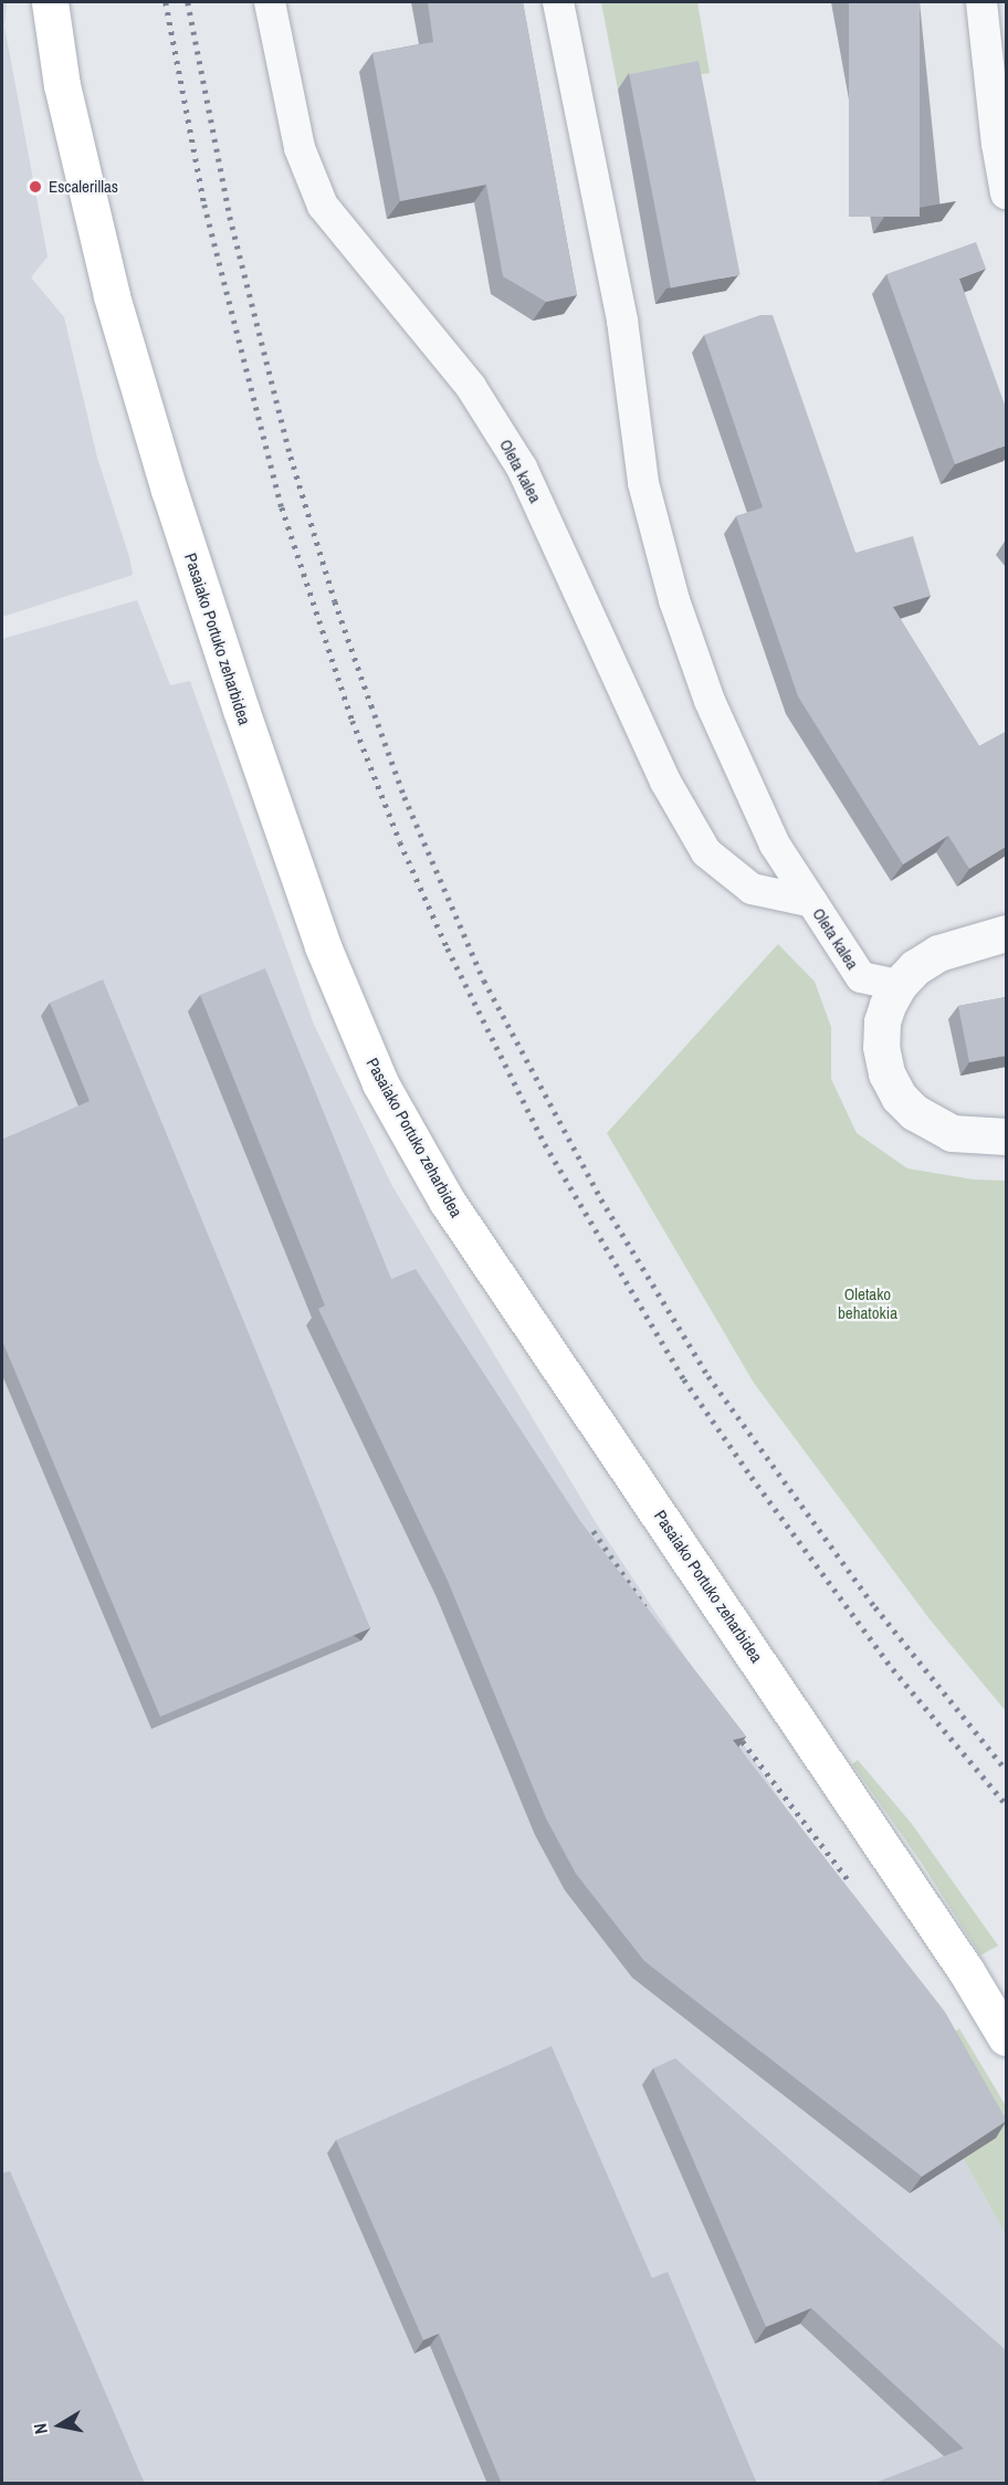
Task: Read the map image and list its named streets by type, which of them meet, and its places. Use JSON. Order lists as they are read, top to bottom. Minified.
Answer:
{"streets":{"main road":["Pasaiako Portuko zeharbidea"],"street":["Oleta kalea"]},"parks":["Oletako behatokia"],"places":["Escalerillas"],"north":"left"}
